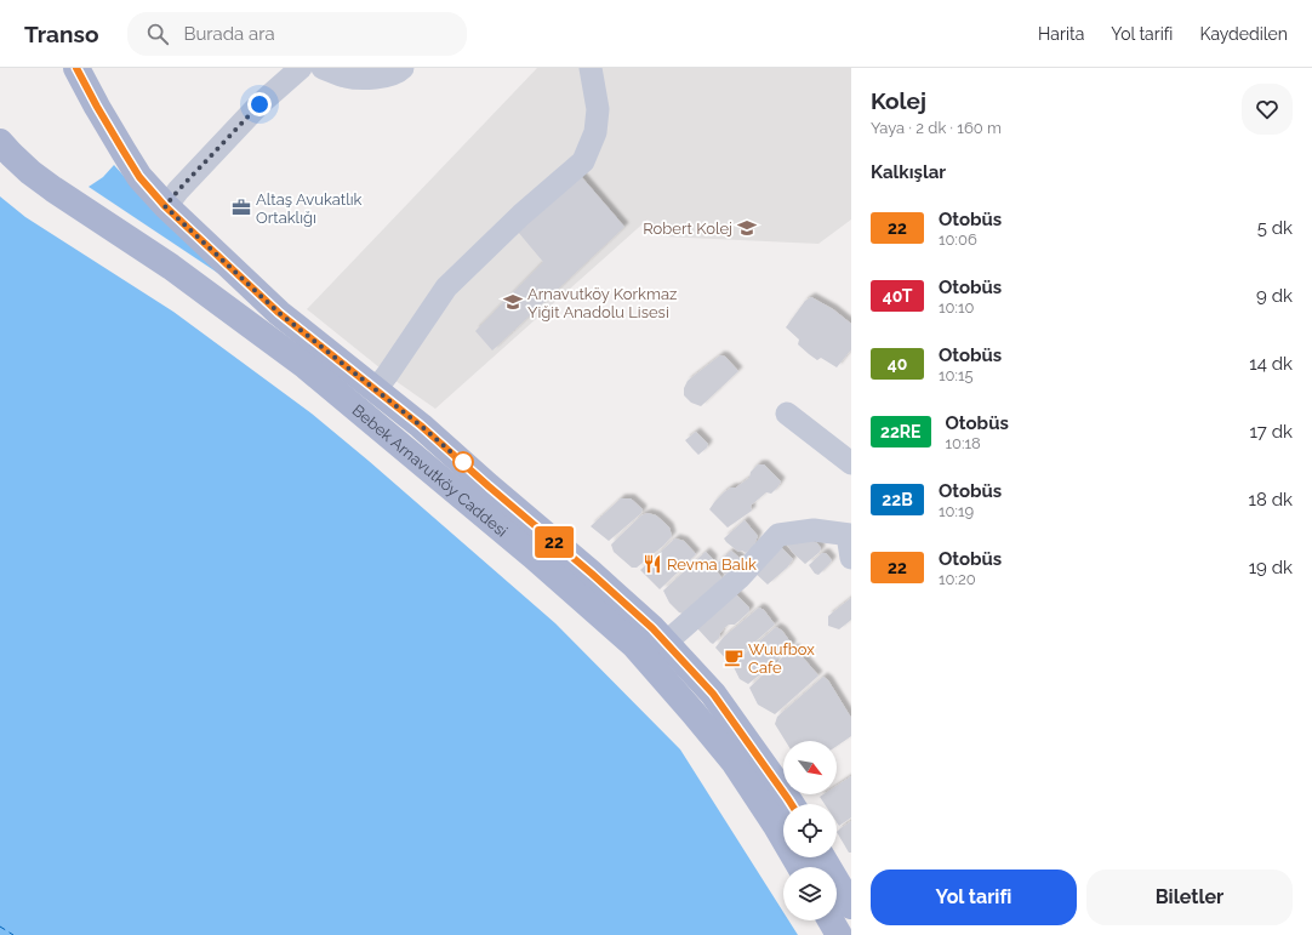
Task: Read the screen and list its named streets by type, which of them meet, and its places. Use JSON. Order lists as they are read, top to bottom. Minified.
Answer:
{"streets":{"main road":["Bebek Arnavutköy Caddesi"]},"places":{"office":["Altaş Avukatlık Ortaklığı"],"school or university":["Robert Kolej","Arnavutköy Korkmaz Yiğit Anadolu Lisesi"],"restaurant":["Revma Balık"],"cafe":["Wuufbox Cafe"]},"lines":["bus line 22"],"north":"bottom right","page":{"header":"Transo","search":"Burada ara","nav":["Harita","Yol tarifi","Kaydedilen"],"on_map":"22","heading":[["Kolej","Yaya · 2 dk · 160 m"],"Kalkışlar"],"list":[{"mark":"22","name":"Otobüs","note":"10:06","value":"5 dk"},{"mark":"40T","name":"Otobüs","note":"10:10","value":"9 dk"},{"mark":"40","name":"Otobüs","note":"10:15","value":"14 dk"},{"mark":"22RE","name":"Otobüs","note":"10:18","value":"17 dk"},{"mark":"22B","name":"Otobüs","note":"10:19","value":"18 dk"},{"mark":"22","name":"Otobüs","note":"10:20","value":"19 dk"}],"buttons":["Yol tarifi","Biletler"]}}
